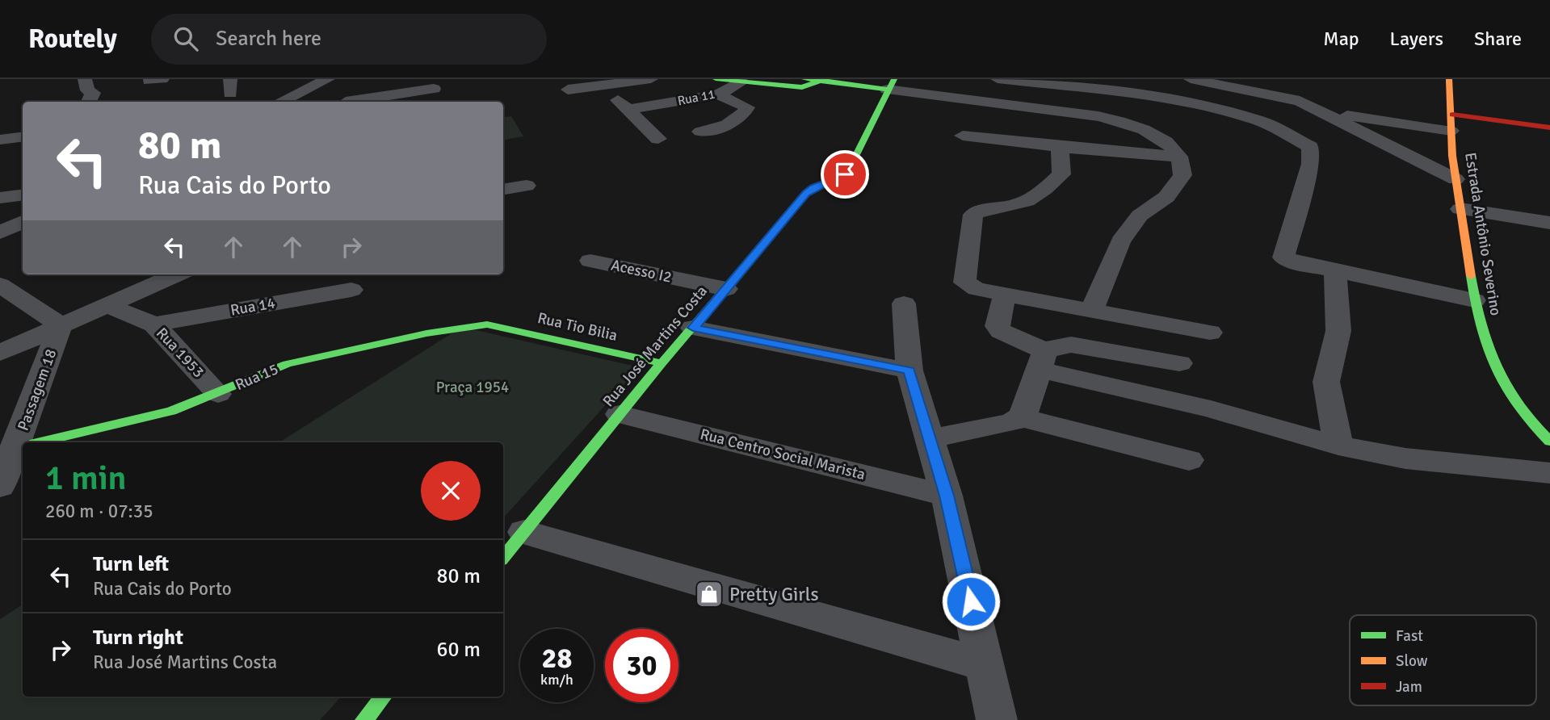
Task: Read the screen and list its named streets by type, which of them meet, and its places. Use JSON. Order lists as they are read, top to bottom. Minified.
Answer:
{"streets":{"street":["Rua 11","Estrada Antônio Severino","Acesso I2","Rua 14","Rua Tio Bilia","Rua José Martins Costa","Rua 1953","Rua 15","Passagem 18","Rua Centro Social Marista"]},"crossings":[["Acesso I2","Rua José Martins Costa"],["Rua 14","Rua 1953"],["Rua Tio Bilia","Rua José Martins Costa"],["Rua Tio Bilia","Rua 15"],["Rua José Martins Costa","Rua Centro Social Marista"],["Rua 1953","Rua 15"]],"parks":["Praça 1954"],"places":{"shop":["Pretty Girls"]},"legend":["Fast","Slow","Jam"],"page":{"header":"Routely","search":"Search here","nav":["Map","Layers","Share"],"turn":["80 m","Rua Cais do Porto"],"heading":["1 min","260 m · 07:35"],"list":[{"name":"Turn left","note":"Rua Cais do Porto","value":"80 m"},{"name":"Turn right","note":"Rua José Martins Costa","value":"60 m"}],"speed":"28 km/h","limit":"30"}}
